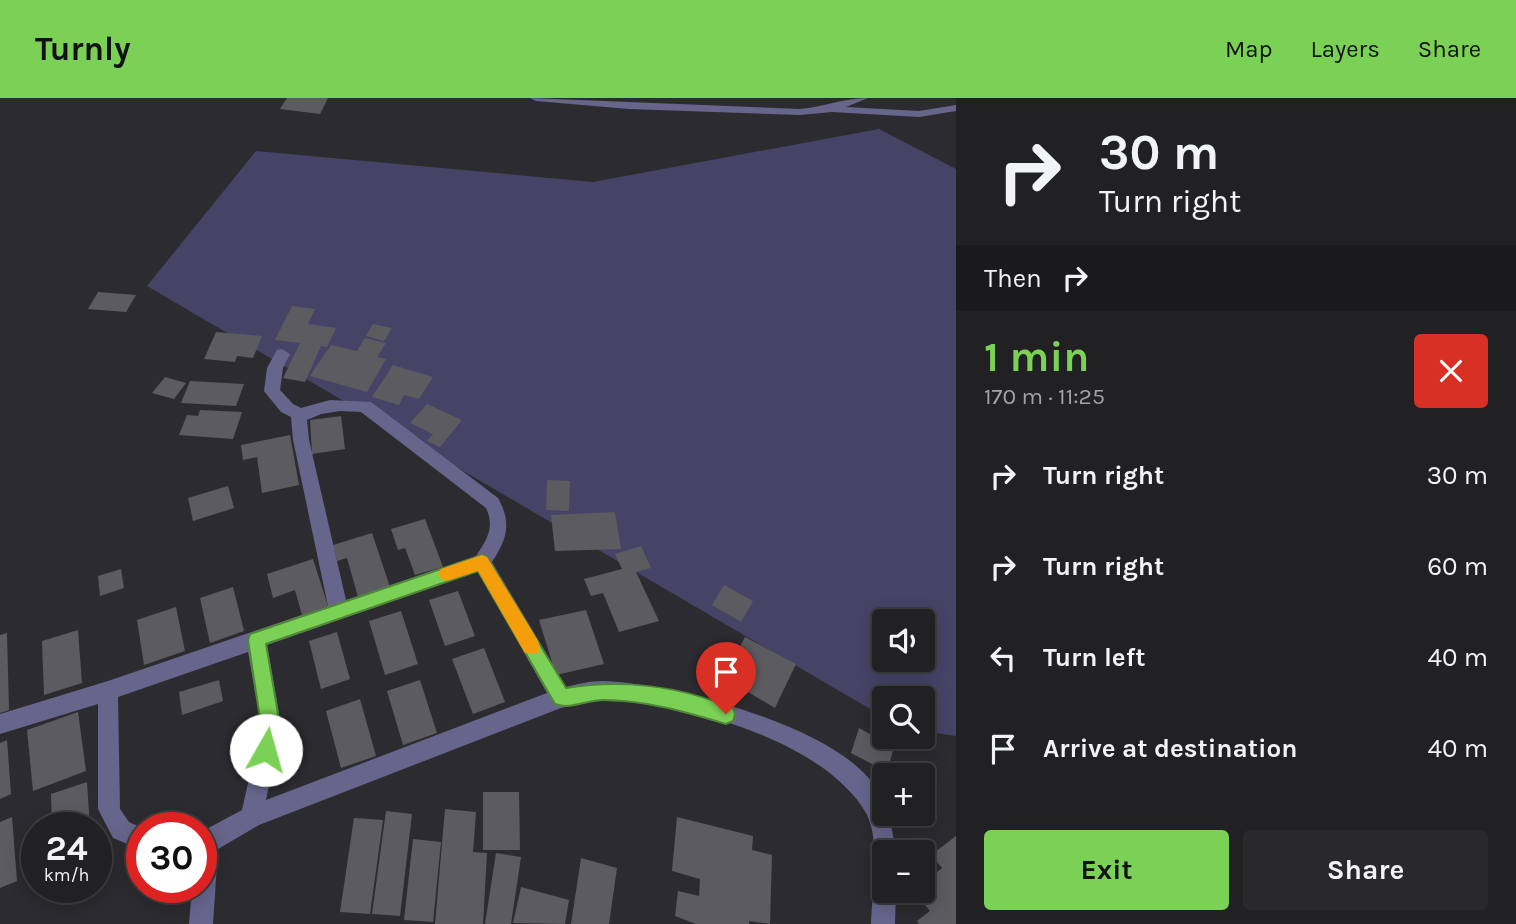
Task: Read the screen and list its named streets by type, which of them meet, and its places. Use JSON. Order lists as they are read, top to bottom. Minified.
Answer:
{"page":{"header":"Turnly","nav":["Map","Layers","Share"],"turn":["30 m","Turn right"],"then":"Then","heading":["1 min","170 m · 11:25"],"list":[{"name":"Turn right","value":"30 m"},{"name":"Turn right","value":"60 m"},{"name":"Turn left","value":"40 m"},{"name":"Arrive at destination","value":"40 m"}],"map_buttons":["+","−"],"speed":"24 km/h","limit":"30","buttons":["Exit","Share"]}}
